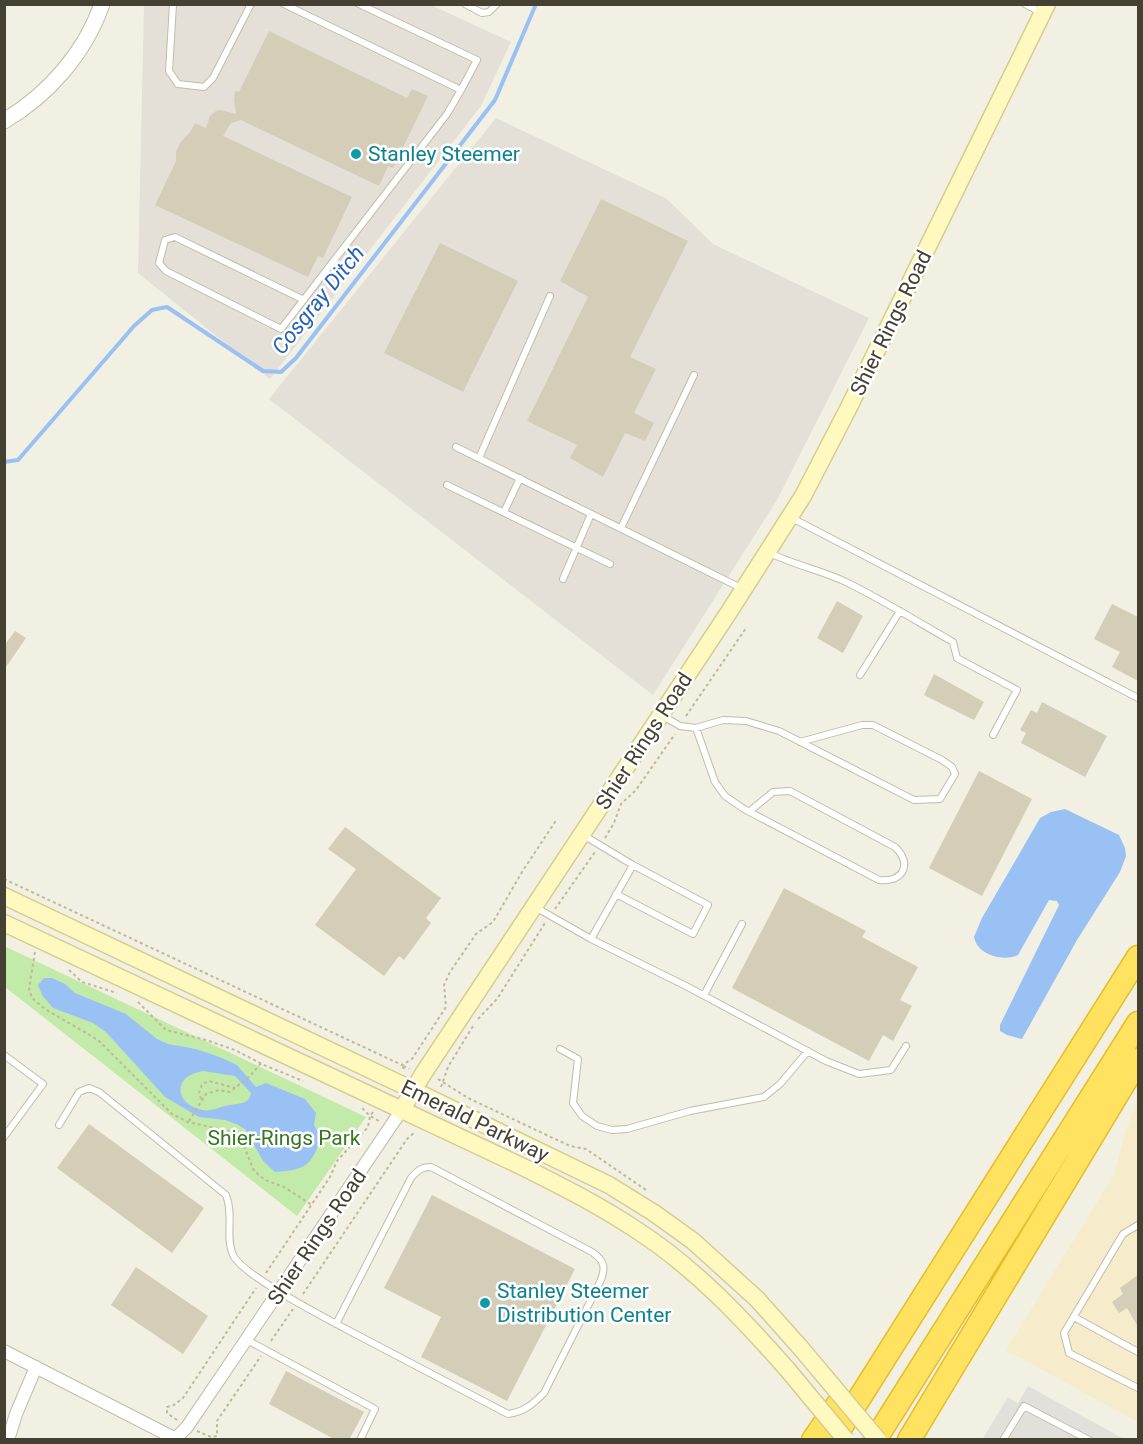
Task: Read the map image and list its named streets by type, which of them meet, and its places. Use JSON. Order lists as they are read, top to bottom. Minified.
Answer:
{"streets":{"main road":["Shier Rings Road","Emerald Parkway"]},"crossings":[["Shier Rings Road","Emerald Parkway"]],"water":["Cosgray Ditch"],"parks":["Shier-Rings Park"],"places":["Stanley Steemer","Stanley Steemer Distribution Center"]}
